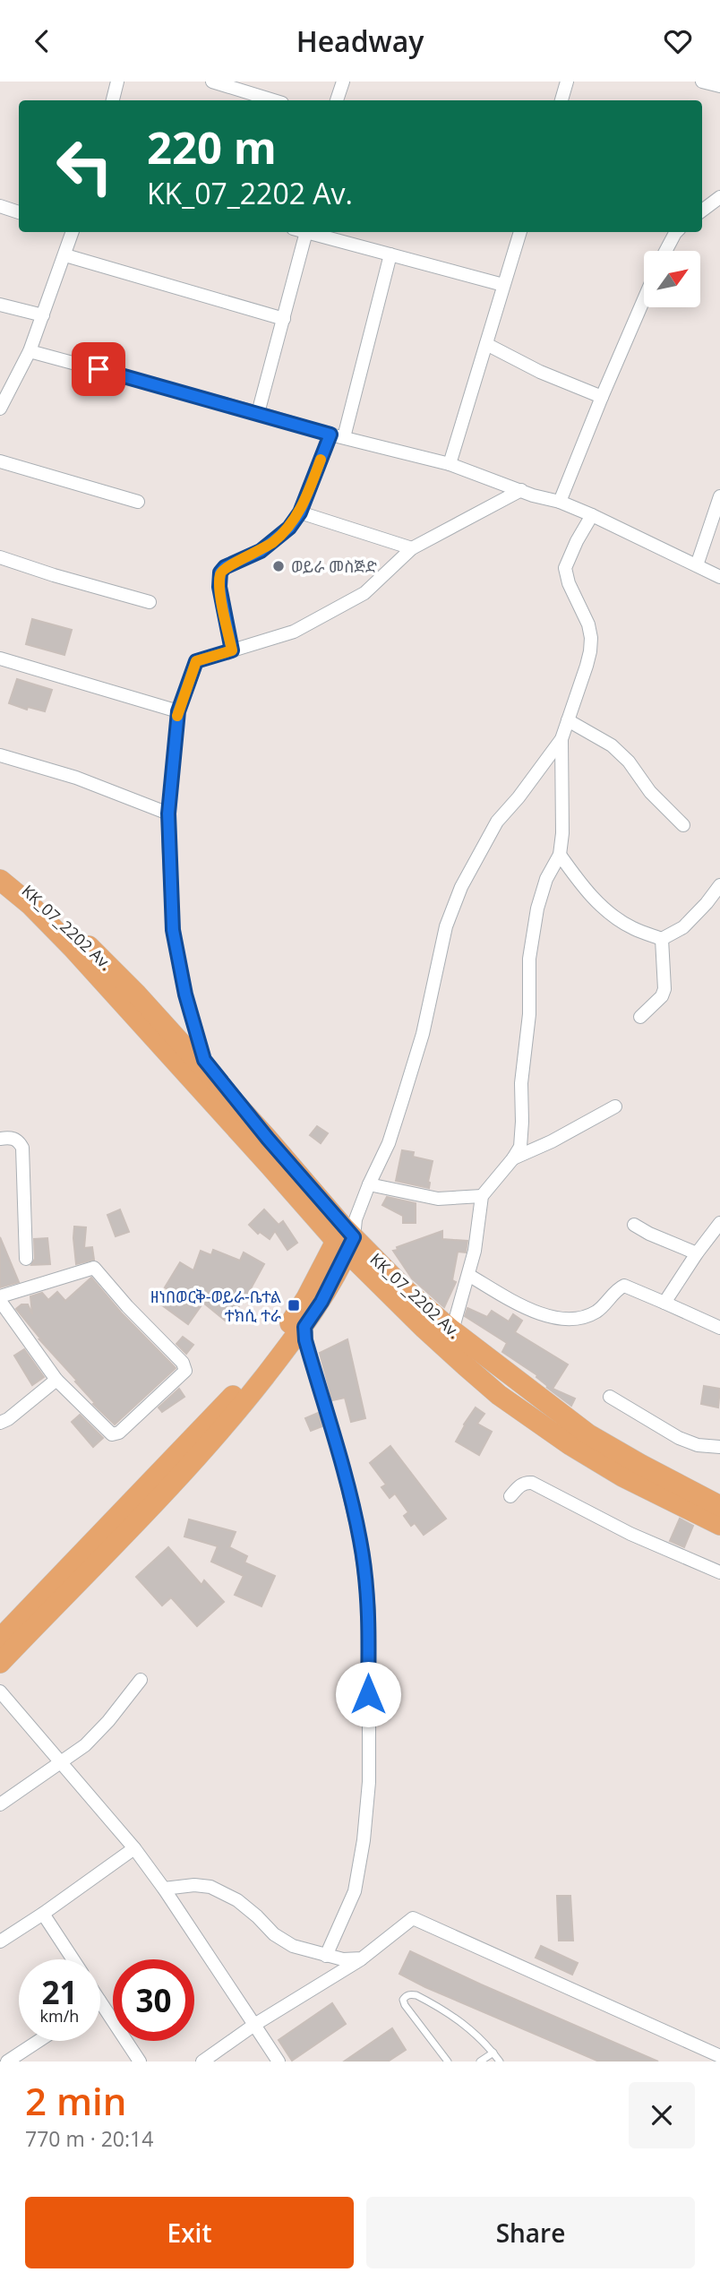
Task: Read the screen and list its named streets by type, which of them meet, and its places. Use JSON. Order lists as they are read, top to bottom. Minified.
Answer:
{"streets":{"main road":["KK_07_2202 Av."]},"places":{"other":["ወይራ መስጅድ"],"transit":["ዘነበወርቅ-ወይራ-ቤተል ተክሲ ተራ"]},"north":"top right","page":{"header":"Headway","turn":["220 m","KK_07_2202 Av."],"speed":"21 km/h","limit":"30","heading":["2 min","770 m · 20:14"],"buttons":["Exit","Share"]}}
